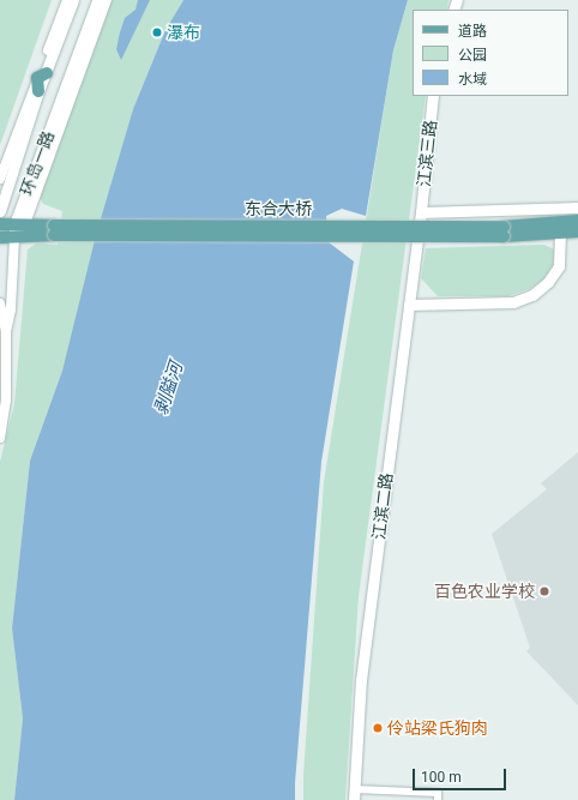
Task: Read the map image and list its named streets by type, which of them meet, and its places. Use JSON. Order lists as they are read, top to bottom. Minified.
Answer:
{"streets":{"main road":["江滨三路","环岛一路","东合大桥","江滨二路"]},"crossings":[["江滨三路","江滨二路"],["环岛一路","东合大桥"]],"water":["剥隘河"],"places":["瀑布","百色农业学校","伶站梁氏狗肉"],"legend":["道路","公园","水域"],"scale_bar":"100 m"}
